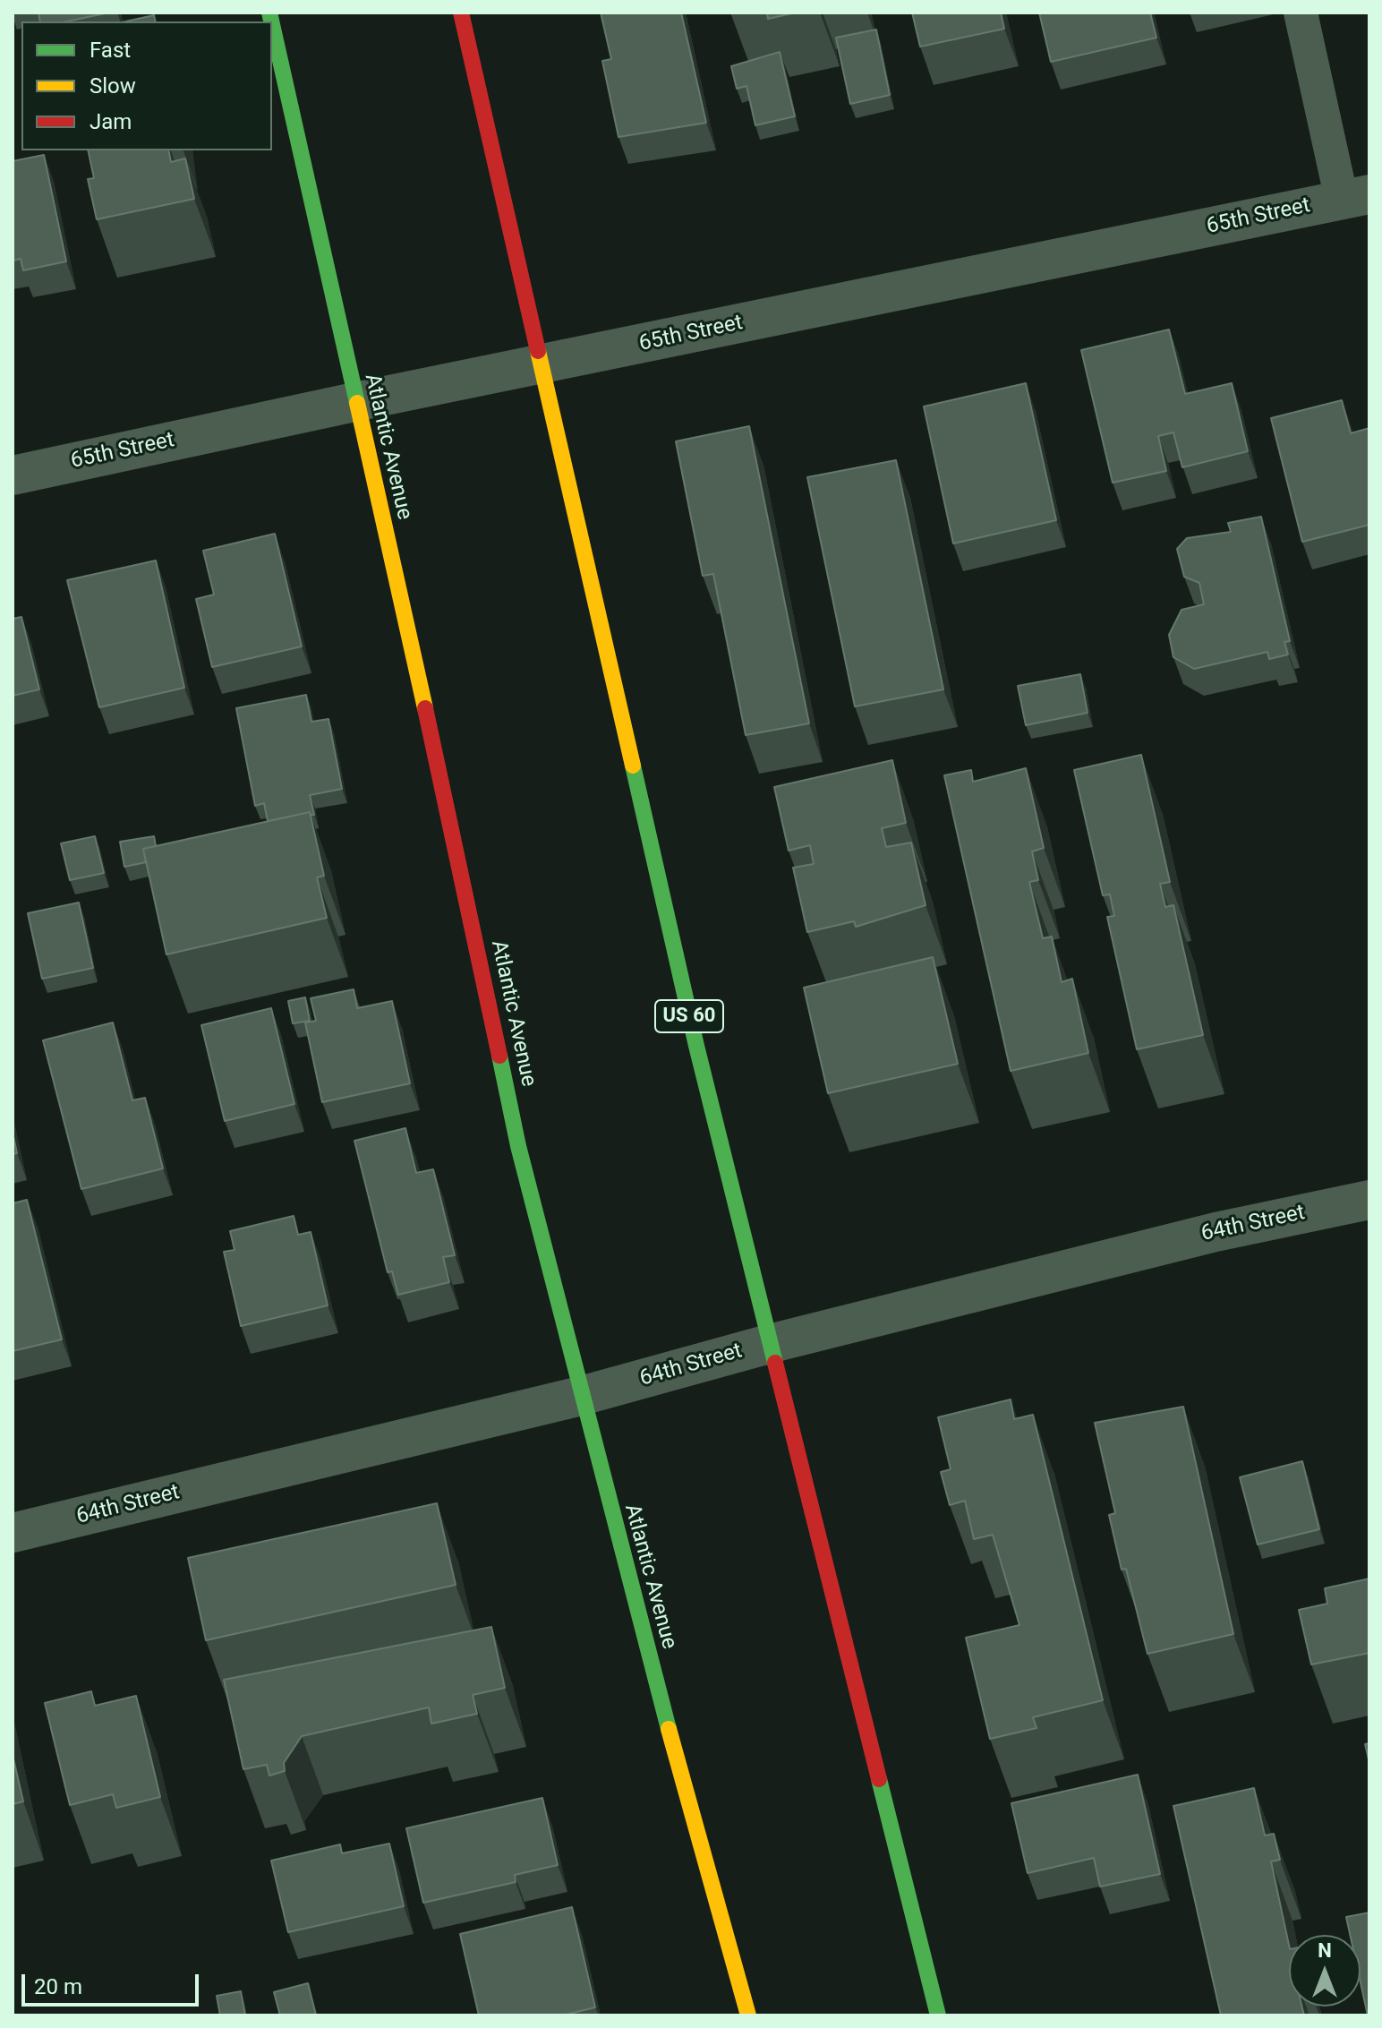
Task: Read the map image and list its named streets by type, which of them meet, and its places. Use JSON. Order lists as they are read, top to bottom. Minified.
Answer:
{"streets":{"main road":["Atlantic Avenue","US 60"],"street":["65th Street","64th Street"]},"crossings":[["65th Street","Atlantic Avenue"],["65th Street","US 60"],["Atlantic Avenue","64th Street"],["US 60","64th Street"]],"legend":["Fast","Slow","Jam"],"scale_bar":"20 m","north":"top"}
